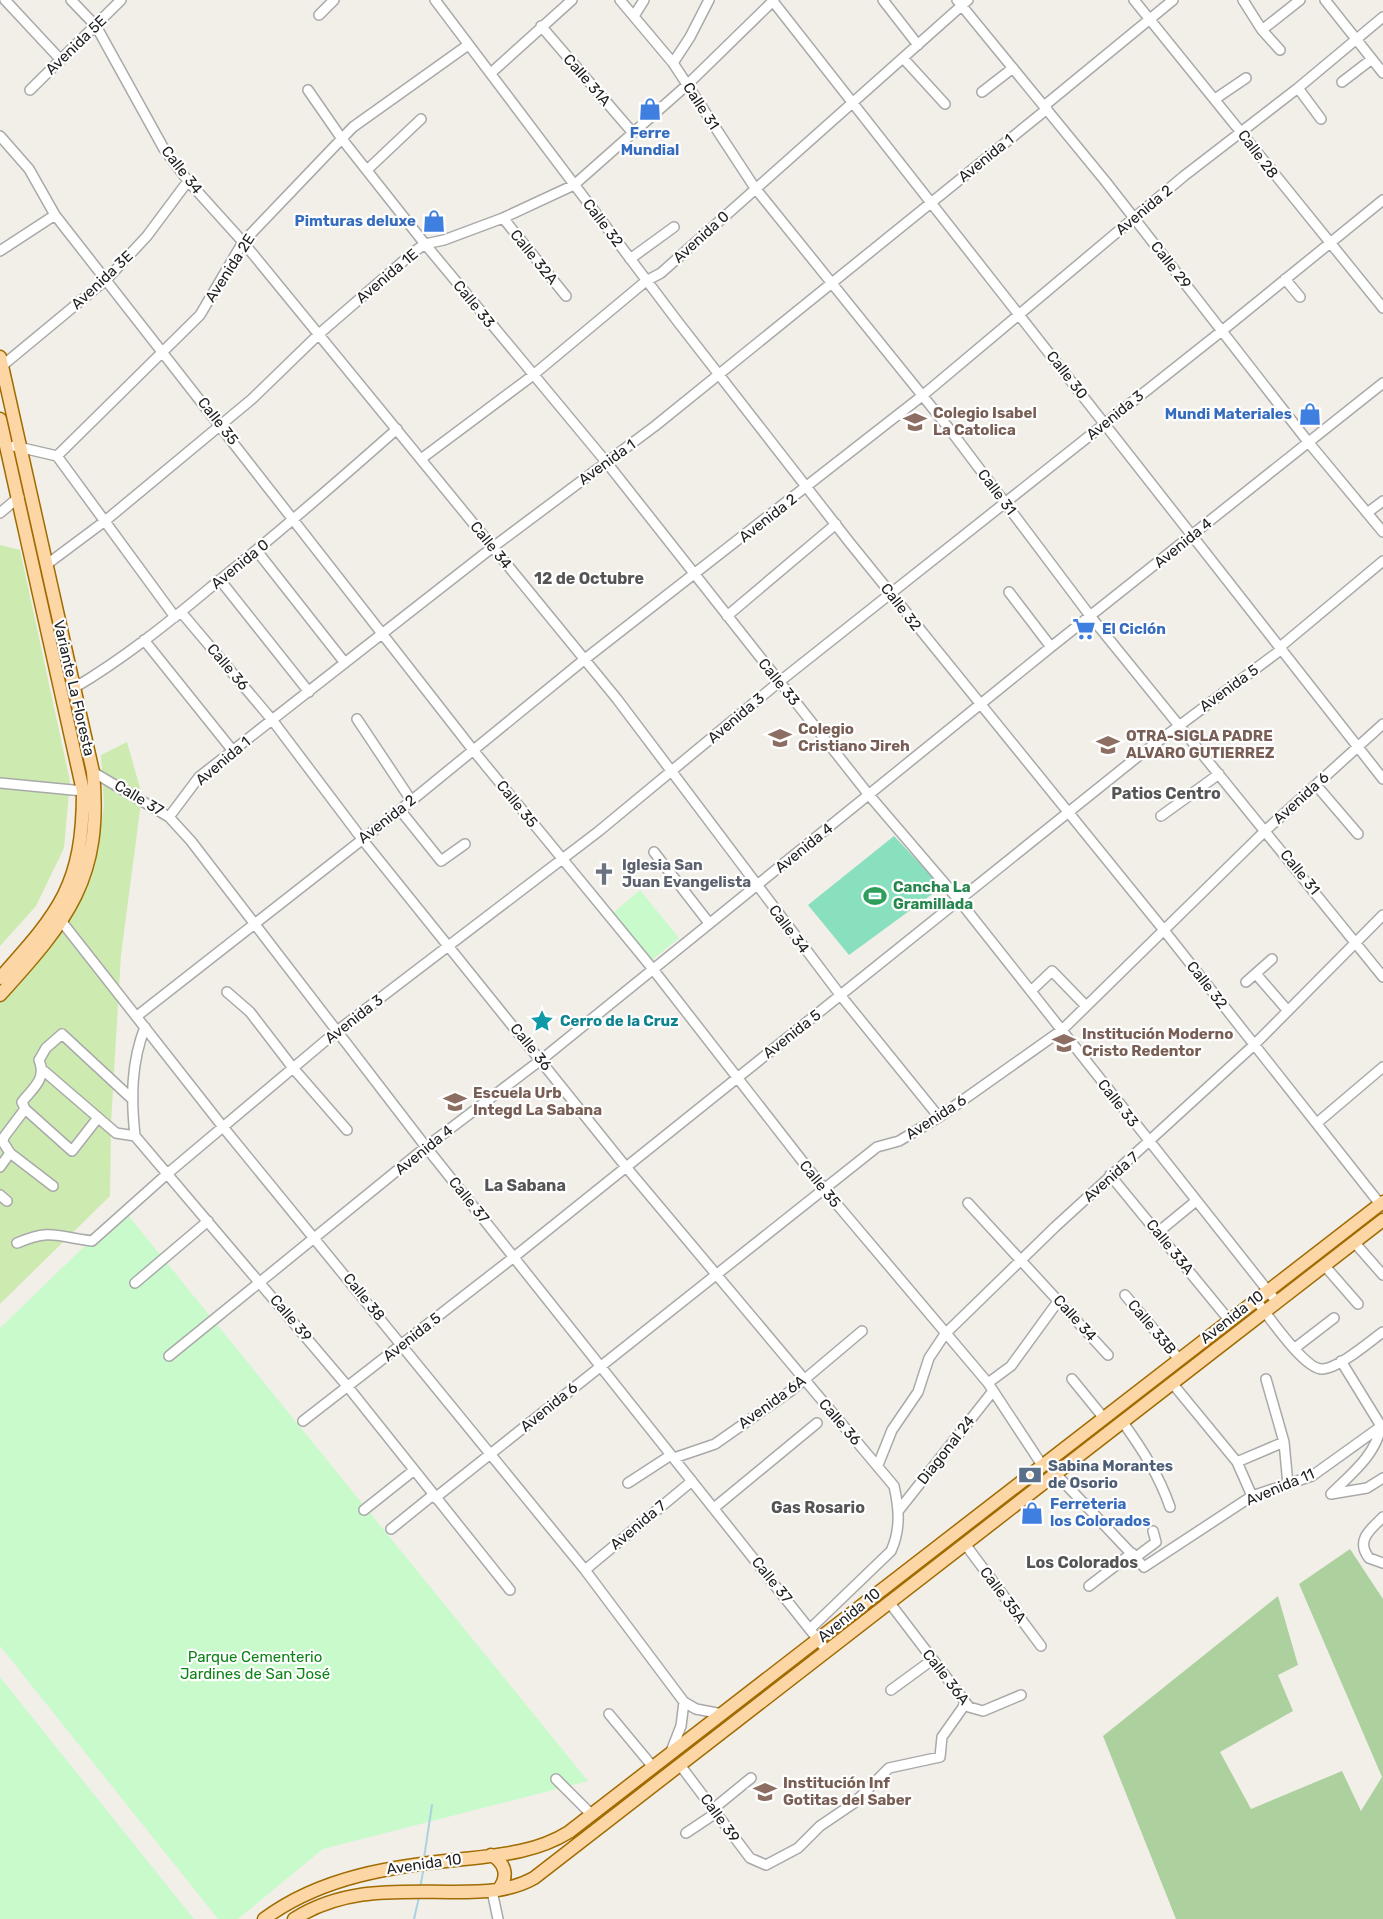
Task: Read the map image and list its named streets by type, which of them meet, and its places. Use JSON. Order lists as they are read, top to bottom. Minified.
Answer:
{"streets":{"main road":["Variante La Floresta","Avenida 10"],"street":["Avenida 5E","Calle 31A","Calle 31","Calle 28","Avenida 1","Calle 34","Avenida 2","Calle 32","Avenida 0","Calle 32A","Calle 29","Avenida 2E","Avenida 1E","Avenida 3E","Calle 33","Calle 30","Avenida 3","Calle 35","Avenida 4","Calle 36","Avenida 5","Calle 37","Avenida 6","Avenida 7","Calle 33A","Calle 38","Calle 39","Calle 33B","Avenida 6A","Diagonal 24","Avenida 11","Calle 35A","Calle 36A"]},"crossings":[["Avenida 5E","Calle 34"],["Calle 31A","Avenida 1E"],["Calle 31","Avenida 1"],["Calle 31","Avenida 2"],["Calle 31","Avenida 0"],["Calle 31","Avenida 1E"],["Calle 31","Avenida 3"],["Calle 31","Avenida 4"],["Calle 31","Avenida 5"],["Calle 31","Avenida 6"],["Calle 31","Avenida 7"],["Calle 28","Avenida 1"],["Calle 28","Avenida 2"],["Calle 28","Avenida 3"],["Avenida 1","Calle 34"],["Avenida 1","Calle 32"],["Avenida 1","Calle 29"],["Avenida 1","Calle 33"],["Avenida 1","Calle 30"],["Avenida 1","Calle 35"],["Avenida 1","Calle 36"],["Avenida 1","Calle 37"],["Calle 34","Avenida 2"],["Calle 34","Avenida 0"],["Calle 34","Avenida 2E"],["Calle 34","Avenida 1E"],["Calle 34","Avenida 3E"],["Calle 34","Avenida 3"],["Calle 34","Avenida 4"],["Calle 34","Avenida 5"],["Calle 34","Avenida 6"],["Calle 34","Avenida 7"],["Calle 34","Diagonal 24"],["Avenida 2","Calle 32"],["Avenida 2","Calle 29"],["Avenida 2","Calle 33"],["Avenida 2","Calle 30"],["Avenida 2","Calle 35"],["Avenida 2","Calle 36"],["Avenida 2","Calle 37"],["Avenida 2","Calle 38"],["Calle 32","Avenida 0"],["Calle 32","Avenida 2E"],["Calle 32","Avenida 1E"],["Calle 32","Avenida 3"],["Calle 32","Avenida 4"],["Calle 32","Avenida 5"],["Calle 32","Avenida 6"],["Calle 32","Avenida 7"],["Calle 32","Avenida 10"],["Avenida 0","Calle 29"],["Avenida 0","Calle 33"],["Avenida 0","Calle 30"],["Avenida 0","Calle 35"],["Avenida 0","Calle 36"],["Avenida 0","Variante La Floresta"],["Calle 32A","Avenida 1E"],["Calle 29","Avenida 3"],["Calle 29","Avenida 4"],["Avenida 2E","Calle 33"],["Avenida 2E","Calle 35"],["Avenida 2E","Calle 36"],["Avenida 1E","Calle 33"],["Avenida 1E","Calle 30"],["Avenida 1E","Calle 35"],["Avenida 1E","Calle 36"],["Avenida 1E","Variante La Floresta"],["Avenida 3E","Calle 35"],["Avenida 3E","Variante La Floresta"],["Calle 33","Avenida 3"],["Calle 33","Avenida 4"],["Calle 33","Avenida 5"],["Calle 33","Avenida 6"],["Calle 33","Avenida 7"],["Calle 33","Avenida 10"],["Calle 30","Avenida 3"],["Calle 30","Avenida 4"],["Calle 30","Avenida 5"],["Calle 30","Avenida 6"],["Avenida 3","Calle 35"],["Avenida 3","Calle 36"],["Avenida 3","Calle 37"],["Avenida 3","Calle 38"],["Avenida 3","Calle 39"],["Calle 35","Avenida 4"],["Calle 35","Avenida 5"],["Calle 35","Avenida 6"],["Calle 35","Avenida 7"],["Calle 35","Avenida 10"],["Calle 35","Diagonal 24"],["Avenida 4","Calle 36"],["Avenida 4","Calle 37"],["Avenida 4","Calle 38"],["Avenida 4","Calle 39"],["Calle 36","Avenida 5"],["Calle 36","Avenida 6"],["Calle 36","Avenida 7"],["Calle 36","Avenida 6A"],["Calle 36","Diagonal 24"],["Variante La Floresta","Calle 37"],["Variante La Floresta","Calle 38"],["Avenida 5","Calle 37"],["Avenida 5","Calle 38"],["Avenida 5","Calle 39"],["Calle 37","Avenida 6"],["Calle 37","Avenida 7"],["Calle 37","Avenida 10"],["Calle 37","Avenida 6A"],["Avenida 6","Calle 38"],["Avenida 6","Calle 39"],["Avenida 7","Calle 33A"],["Avenida 7","Calle 38"],["Calle 33A","Avenida 10"],["Avenida 10","Calle 39"],["Avenida 10","Calle 33B"],["Avenida 10","Calle 35A"],["Avenida 10","Calle 36A"],["Calle 39","Calle 36A"]],"districts":["12 de Octubre","Patios Centro","La Sabana","Gas Rosario","Los Colorados"],"parks":["Parque Cementerio Jardines de San José"],"places":{"shop":["Ferre Mundial","Pimturas deluxe","Mundi Materiales","Ferreteria los Colorados"],"school or university":["Colegio Isabel La Catolica","Colegio Cristiano Jireh","OTRA-SIGLA PADRE ALVARO GUTIERREZ","Institución Moderno Cristo Redentor","Escuela Urb Integd La Sabana","Institución Inf Gotitas del Saber"],"supermarket":["El Ciclón"],"church":["Iglesia San Juan Evangelista"],"sports":["Cancha La Gramillada"],"place":["Cerro de la Cruz"],"bank":["Sabina Morantes de Osorio"]}}
